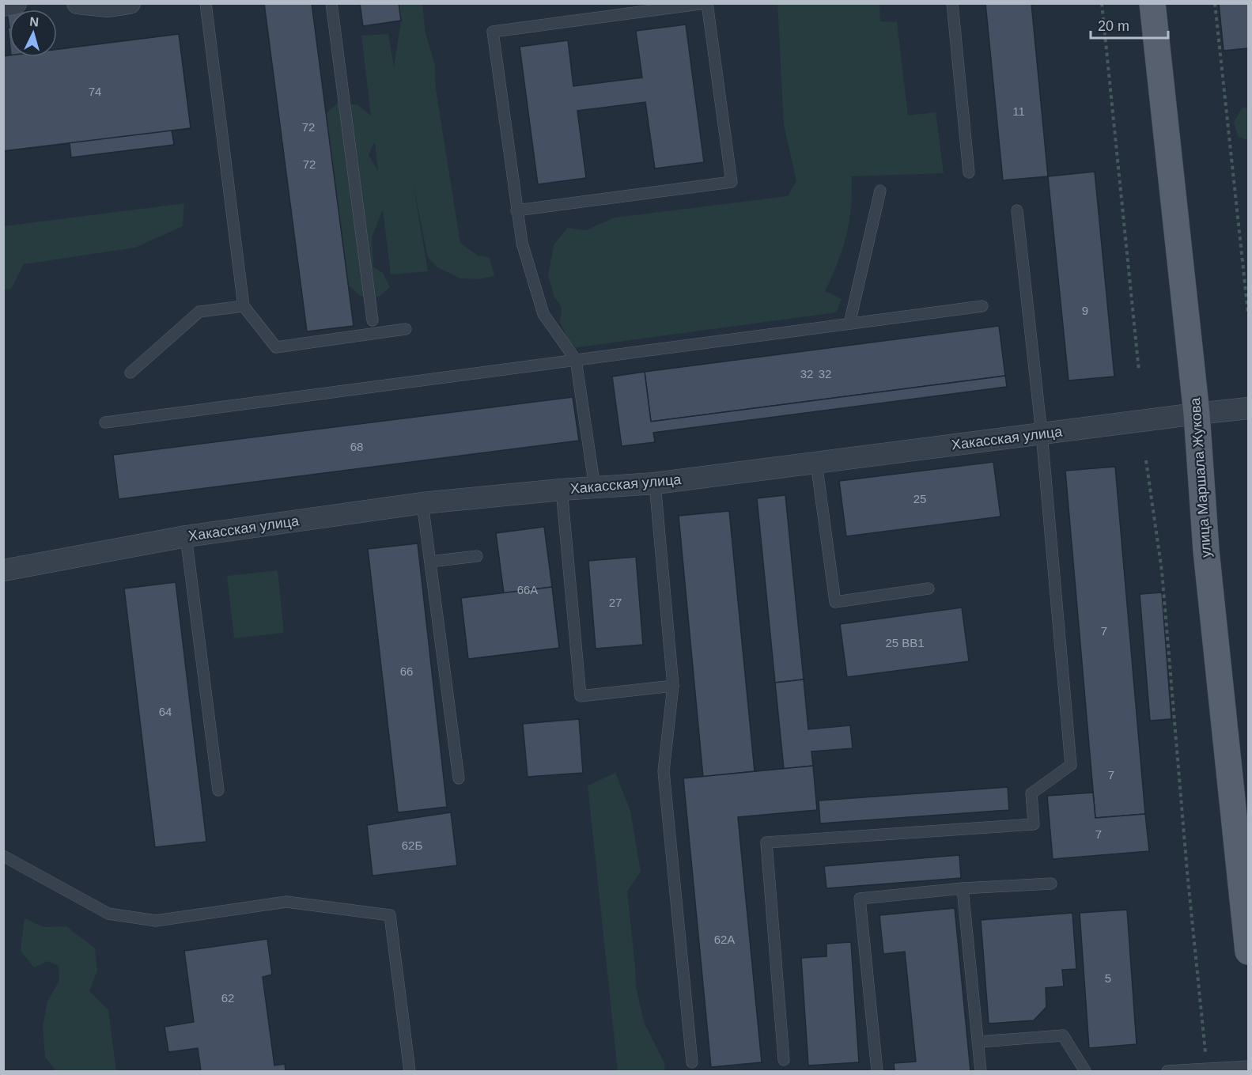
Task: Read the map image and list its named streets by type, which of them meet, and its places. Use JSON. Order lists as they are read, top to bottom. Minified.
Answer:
{"streets":{"main road":["улица Маршала Жукова"],"street":["Хакасская улица"]},"crossings":[["Хакасская улица","улица Маршала Жукова"]],"house_numbers":["74","11","72","72","9","32","32","68","25","66А","27","7","25 ВВ1","66","64","7","7","62Б","62А","5","62"],"scale_bar":"20 m","north":"top"}
